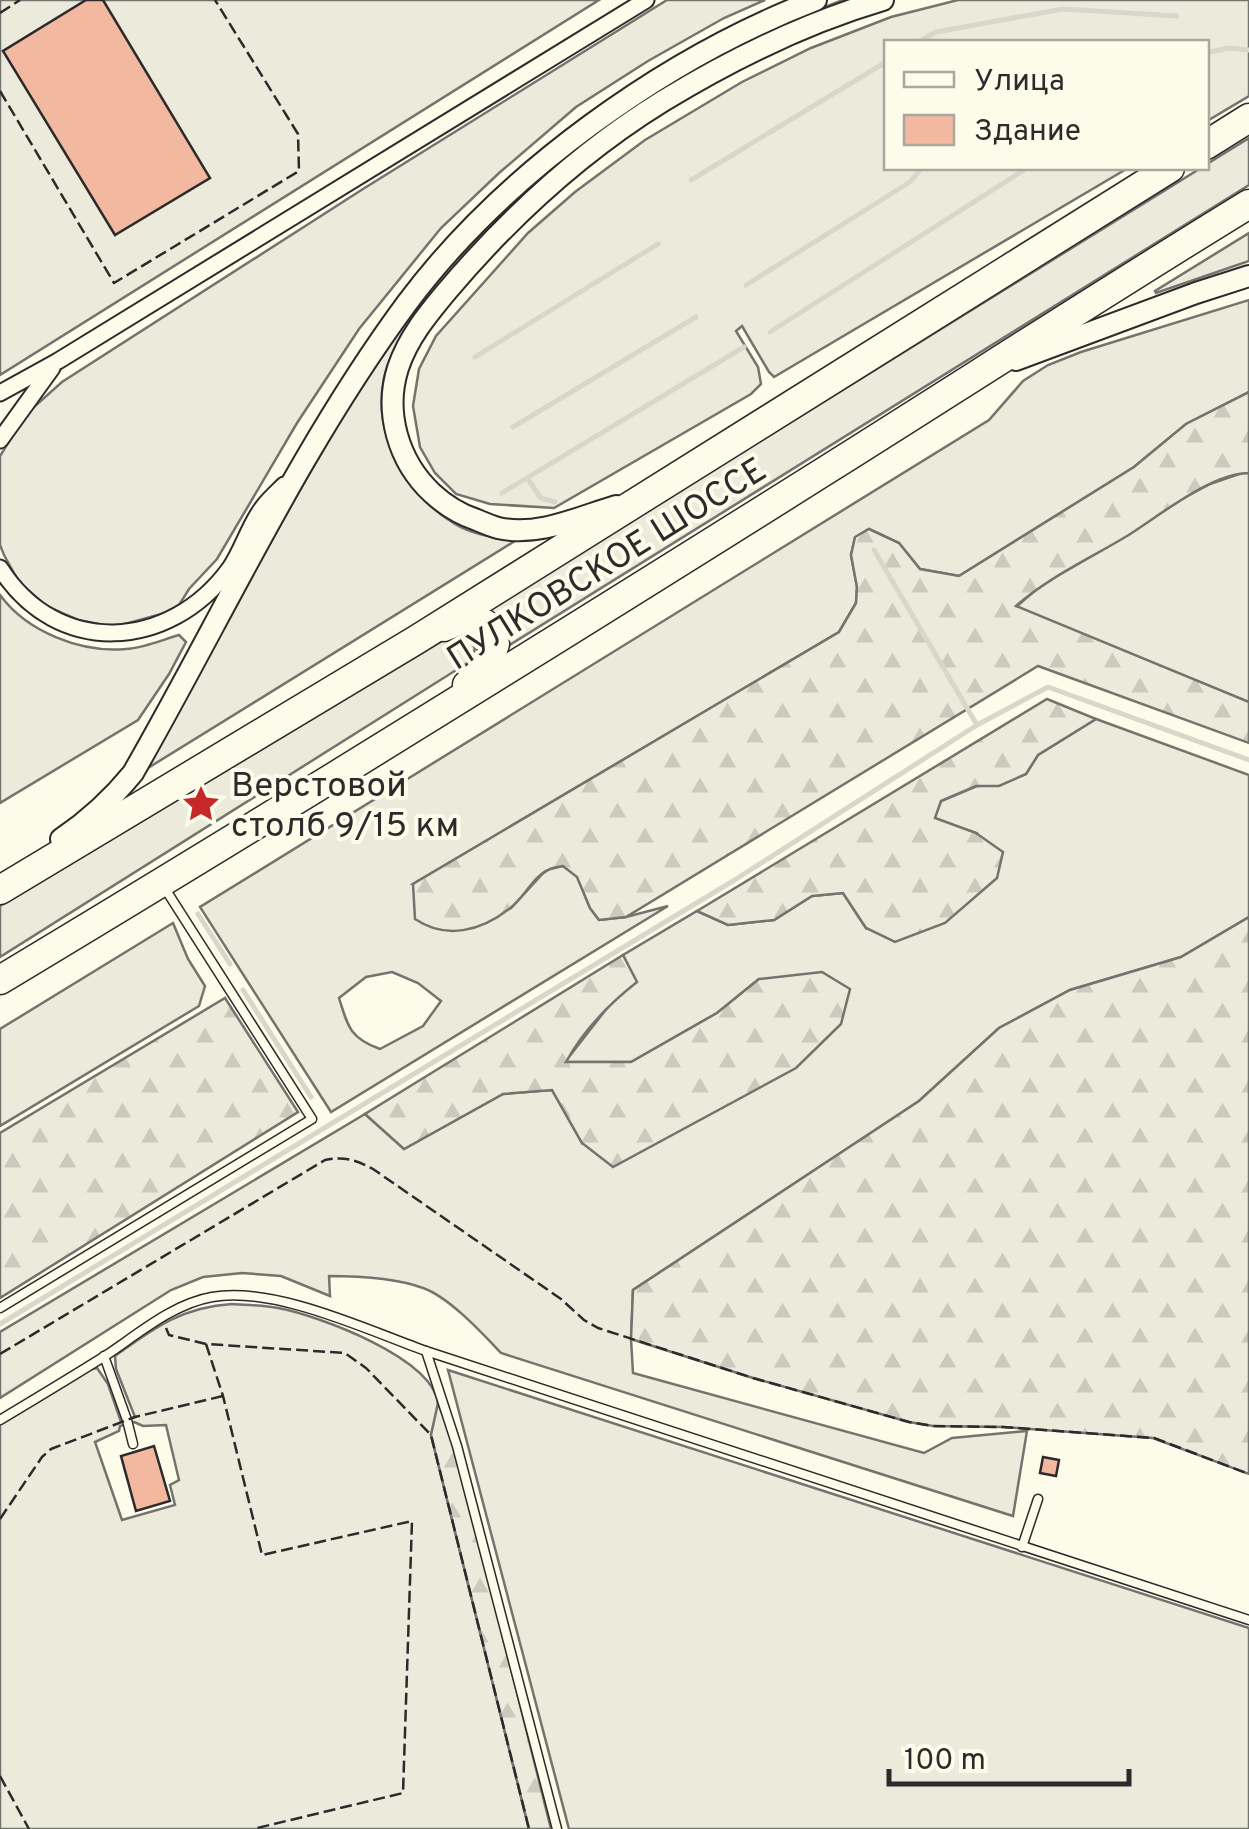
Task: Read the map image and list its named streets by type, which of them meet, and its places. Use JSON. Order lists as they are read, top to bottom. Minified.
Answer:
{"streets":{"highway":["ПУЛКОВСКОЕ ШОССЕ"]},"places":{"place":["Верстовой столб 9/15 км"]},"legend":["Улица","Здание"],"scale_bar":"100 m"}
